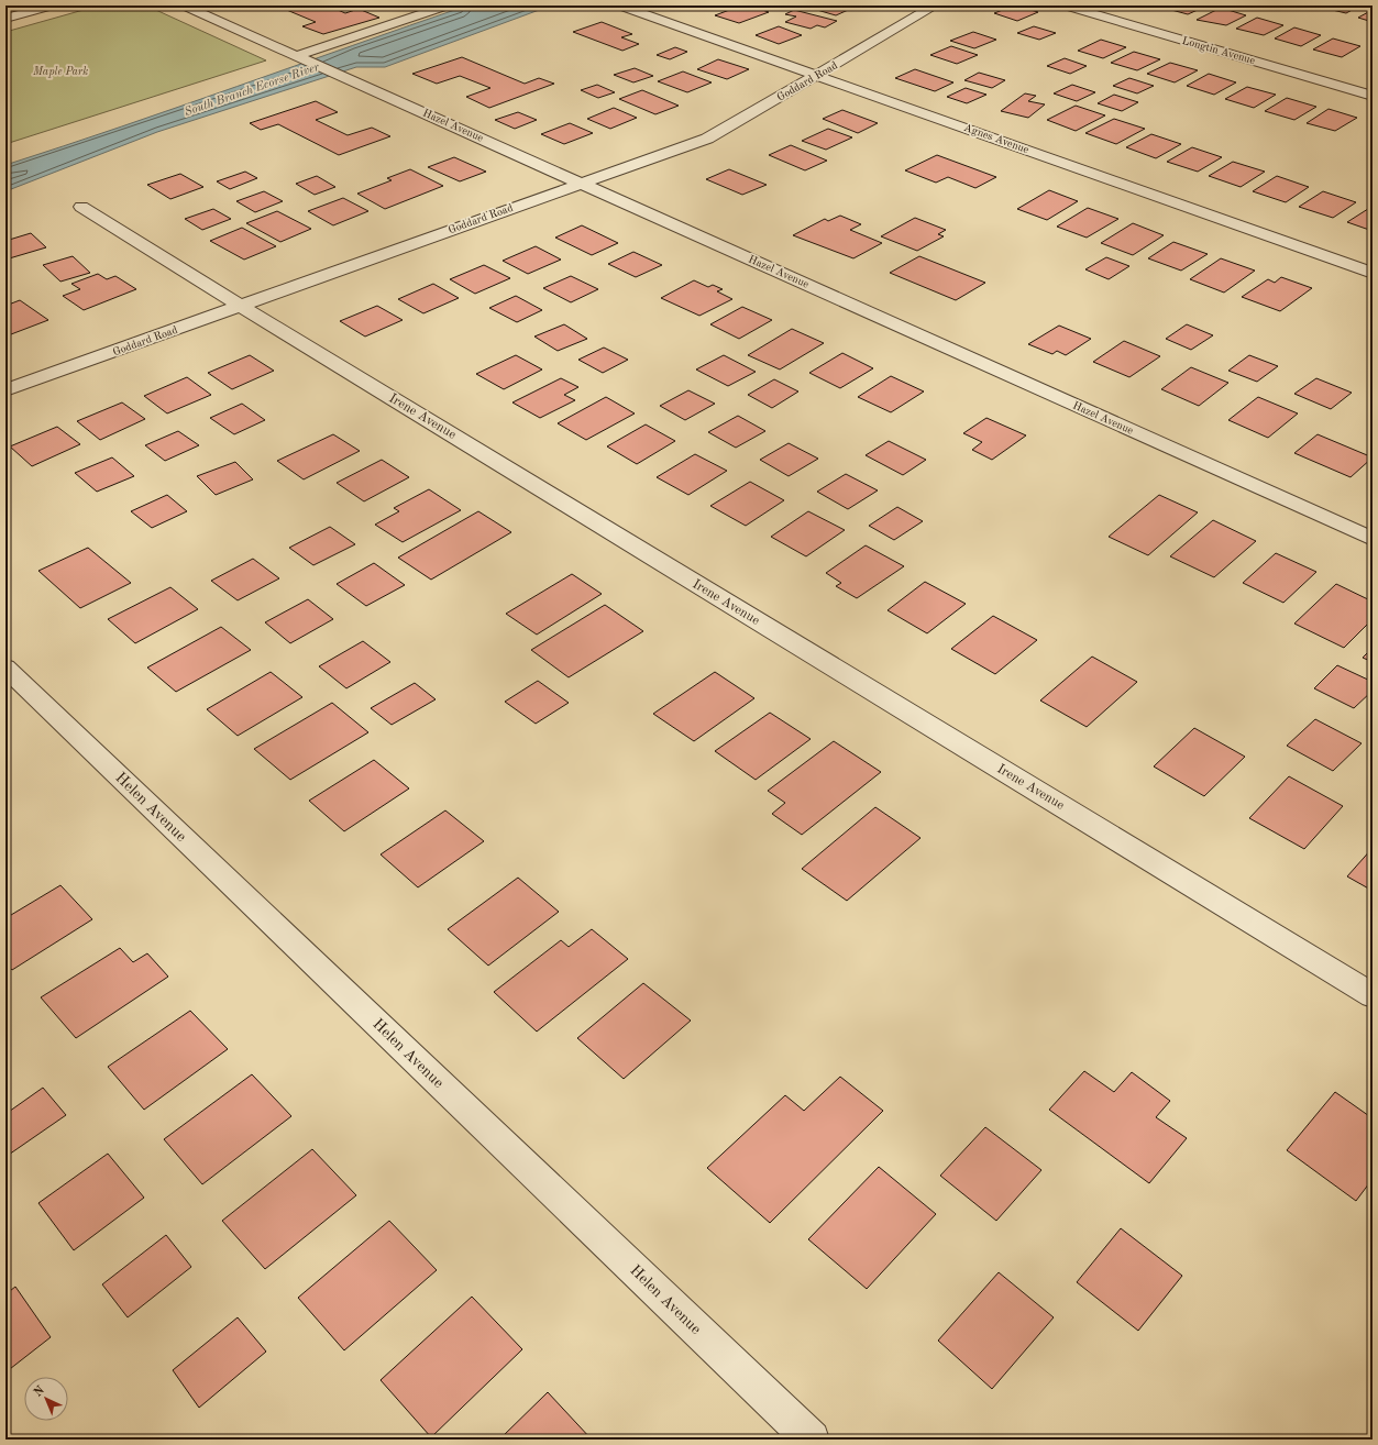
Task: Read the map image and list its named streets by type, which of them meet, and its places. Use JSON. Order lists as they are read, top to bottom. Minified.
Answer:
{"streets":{"street":["Longtin Avenue","Goddard Road","Hazel Avenue","Agnes Avenue","Irene Avenue","Helen Avenue"]},"crossings":[["Goddard Road","Hazel Avenue"],["Goddard Road","Agnes Avenue"],["Goddard Road","Irene Avenue"]],"water":["South Branch Ecorse River"],"parks":["Maple Park"],"north":"top left"}
